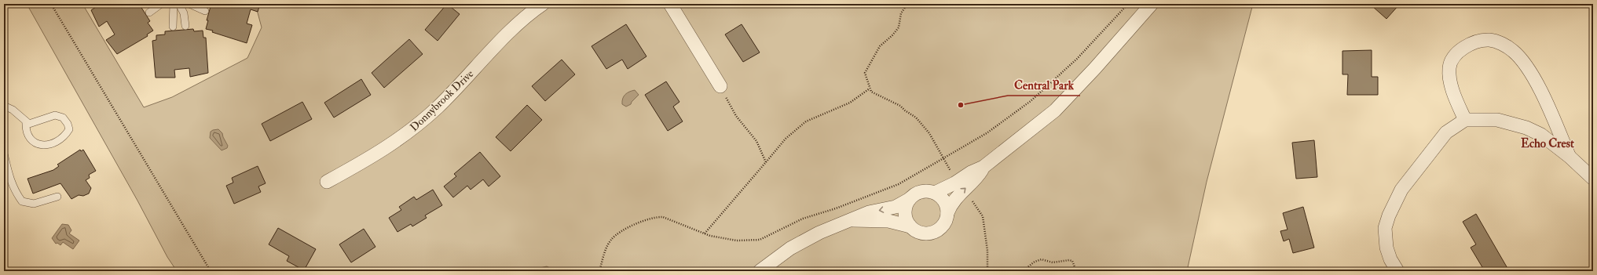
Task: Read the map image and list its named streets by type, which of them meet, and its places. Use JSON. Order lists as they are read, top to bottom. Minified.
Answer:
{"streets":{"street":["Donnybrook Drive"]},"districts":["Echo Crest"],"places":["Central Park"]}
